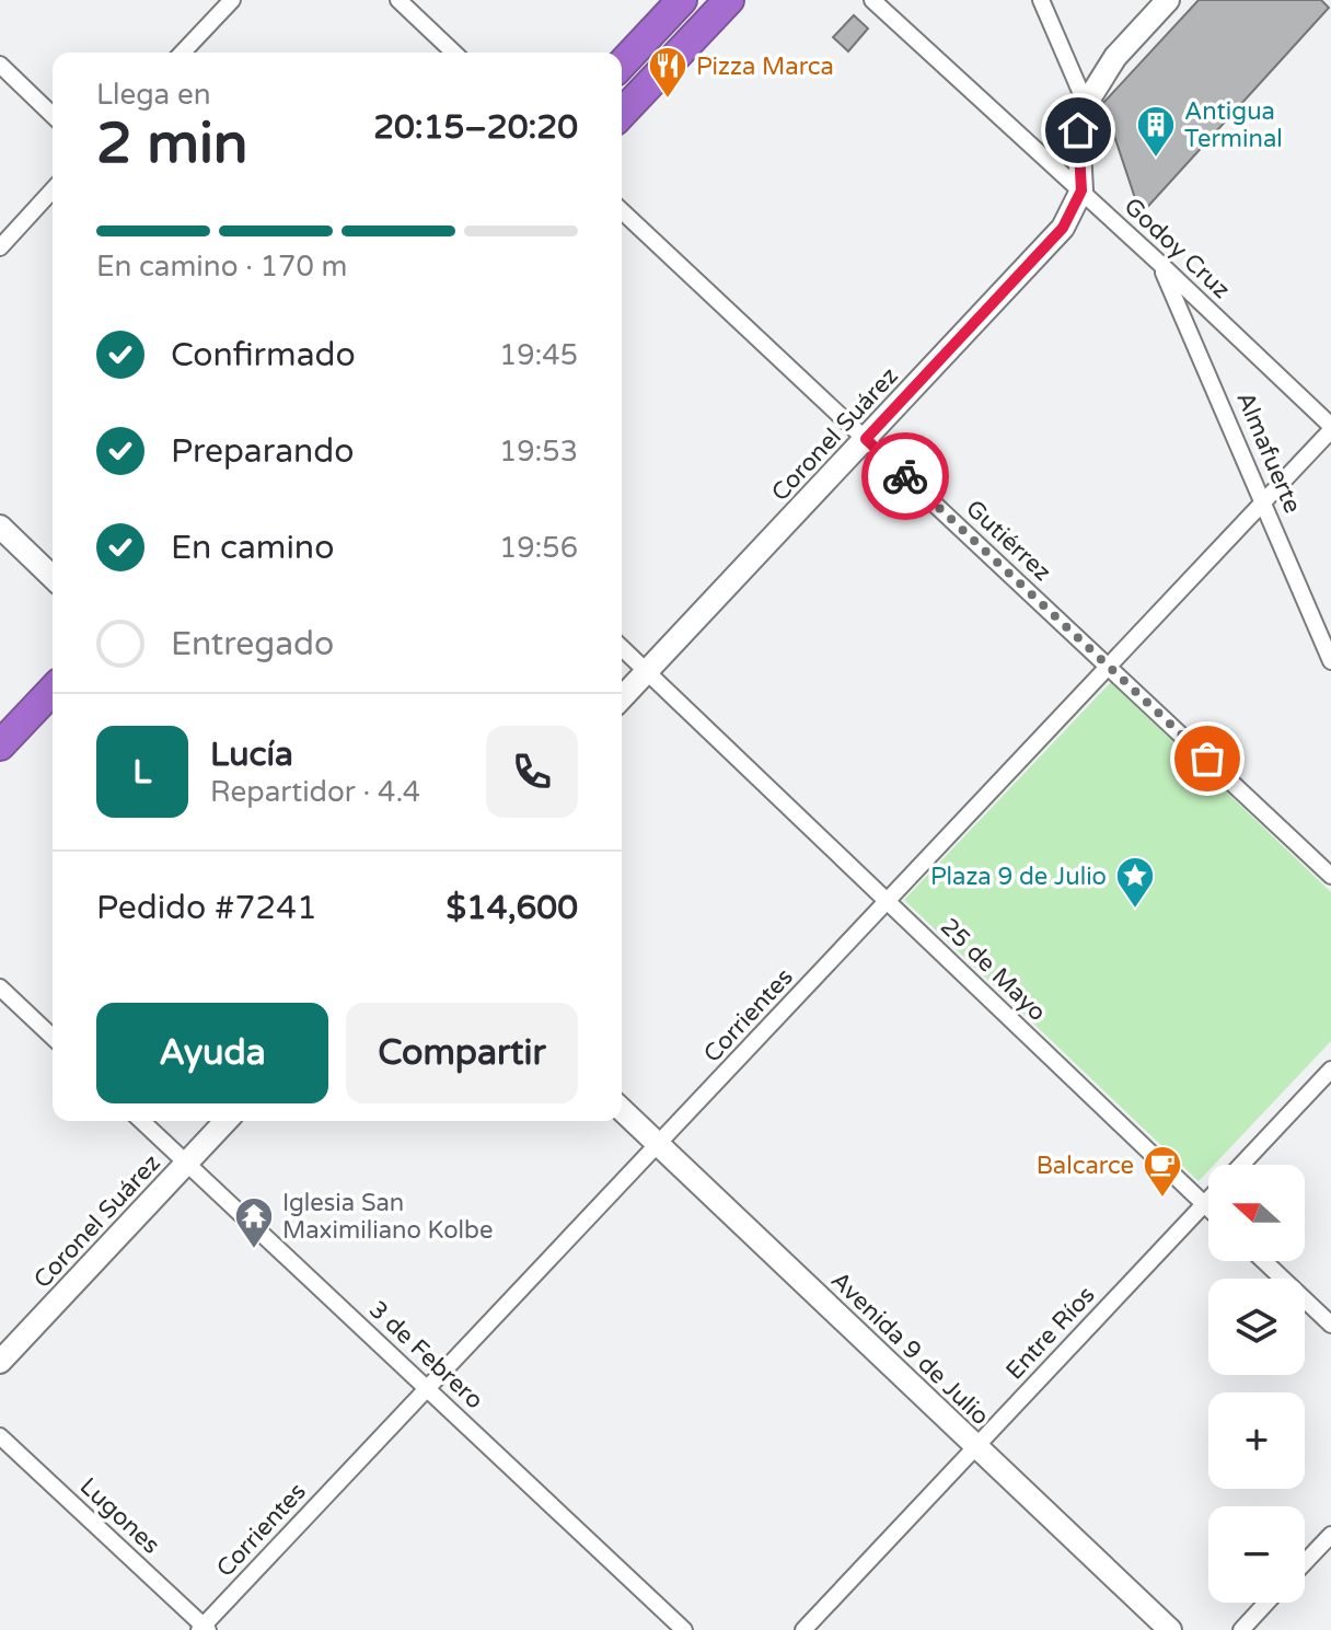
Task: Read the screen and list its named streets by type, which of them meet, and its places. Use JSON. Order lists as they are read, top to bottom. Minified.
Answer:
{"streets":{"street":["Godoy Cruz","Coronel Suárez","Almafuerte","Gutiérrez","25 de Mayo","Corrientes","Entre Ríos","Avenida 9 de Julio","3 de Febrero","Lugones"]},"crossings":[["Godoy Cruz","Coronel Suárez"],["Godoy Cruz","Almafuerte"],["Godoy Cruz","Corrientes"],["Coronel Suárez","Gutiérrez"],["Coronel Suárez","25 de Mayo"],["Coronel Suárez","3 de Febrero"],["Almafuerte","Corrientes"],["Gutiérrez","Corrientes"],["25 de Mayo","Corrientes"],["25 de Mayo","Entre Ríos"],["Corrientes","Avenida 9 de Julio"],["Corrientes","3 de Febrero"],["Corrientes","Lugones"],["Entre Ríos","Avenida 9 de Julio"]],"places":{"restaurant":["Pizza Marca"],"building":["Antigua Terminal"],"place":["Plaza 9 de Julio"],"cafe":["Balcarce"],"temple":["Iglesia San Maximiliano Kolbe"]},"north":"left","page":{"heading":["2 min","Llega en","20:15–20:20"],"panel":["Lucía","Repartidor · 4.4","Pedido #7241","$14,600"],"bar":"En camino · 170 m","list":[["Confirmado","19:45"],["Preparando","19:53"],["En camino","19:56"],"Entregado"],"round":"L","buttons":["Ayuda","Compartir"],"map_buttons":["+","−"]}}
